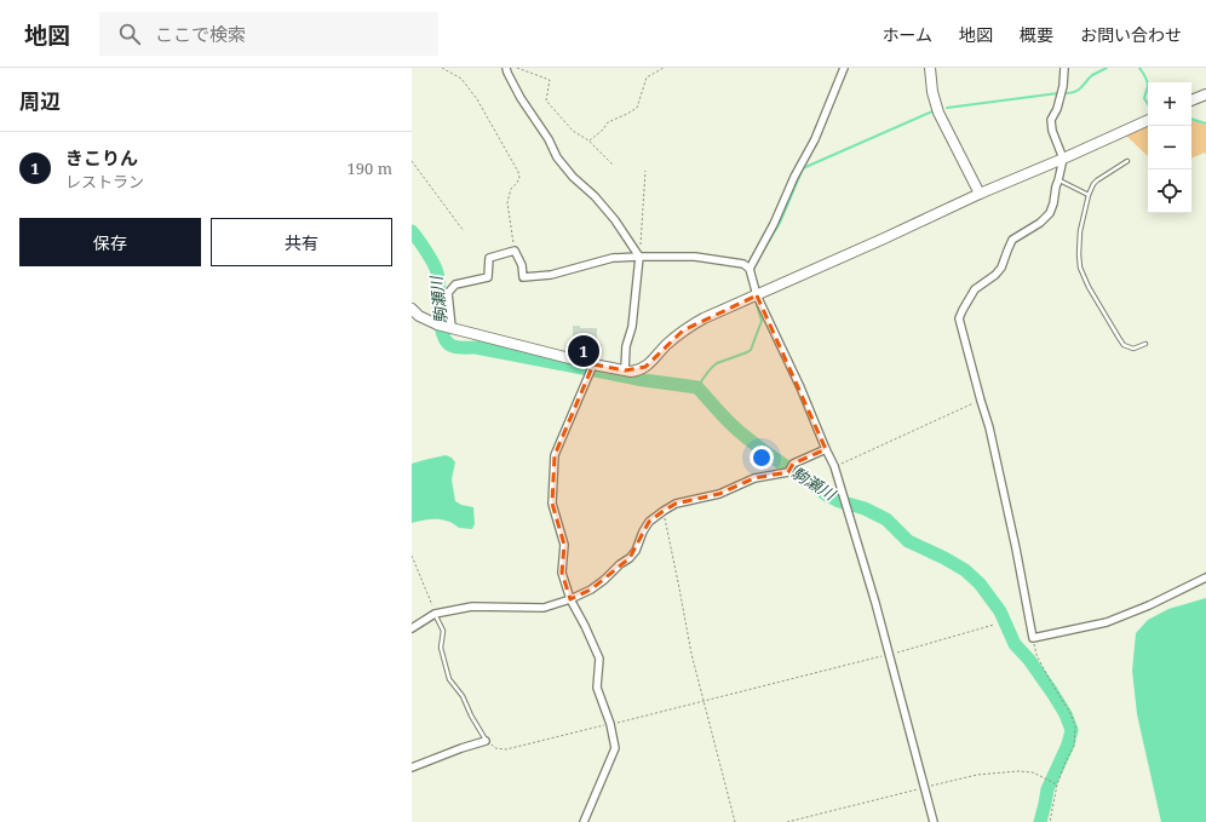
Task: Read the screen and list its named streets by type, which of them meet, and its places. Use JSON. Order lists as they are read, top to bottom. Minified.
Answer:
{"water":["駒瀬川"],"page":{"header":"地図","search":"ここで検索","nav":["ホーム","地図","概要","お問い合わせ"],"heading":"周辺","map_buttons":["+","−"],"list":[{"mark":"1","name":"きこりん","note":"レストラン","value":"190 m"}],"buttons":["保存","共有"],"pins":"1"}}
